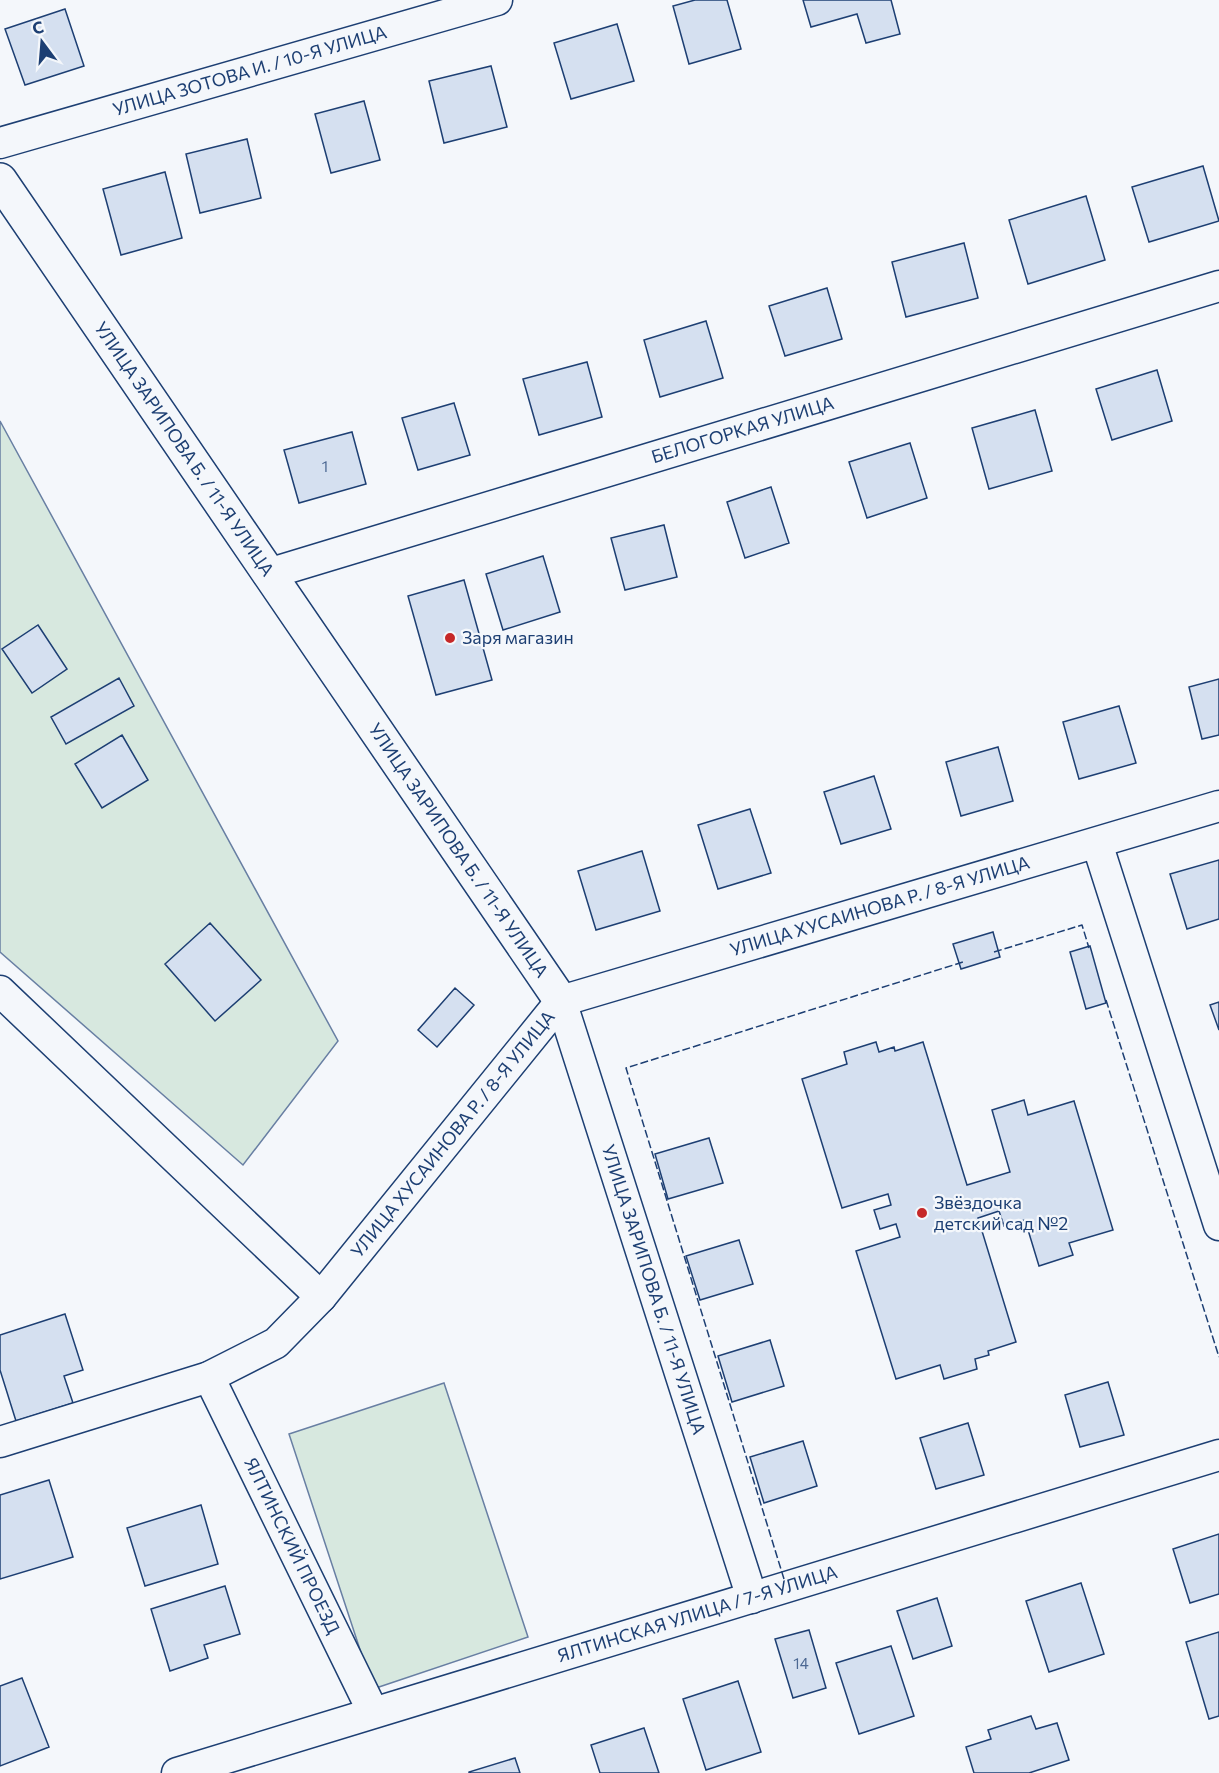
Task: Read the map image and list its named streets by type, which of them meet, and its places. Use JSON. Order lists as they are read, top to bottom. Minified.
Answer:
{"streets":{"street":["УЛИЦА ЗОТОВА И. / 10-Я УЛИЦА","БЕЛОГОРКАЯ УЛИЦА","УЛИЦА ЗАРИПОВА Б. / 11-Я УЛИЦА","УЛИЦА ХУСАИНОВА Р. / 8-Я УЛИЦА","ЯЛТИНСКИЙ ПРОЕЗД","ЯЛТИНСКАЯ УЛИЦА / 7-Я УЛИЦА"]},"crossings":[["БЕЛОГОРКАЯ УЛИЦА","УЛИЦА ЗАРИПОВА Б. / 11-Я УЛИЦА"],["УЛИЦА ЗАРИПОВА Б. / 11-Я УЛИЦА","УЛИЦА ХУСАИНОВА Р. / 8-Я УЛИЦА"],["УЛИЦА ЗАРИПОВА Б. / 11-Я УЛИЦА","ЯЛТИНСКАЯ УЛИЦА / 7-Я УЛИЦА"],["УЛИЦА ХУСАИНОВА Р. / 8-Я УЛИЦА","ЯЛТИНСКИЙ ПРОЕЗД"],["ЯЛТИНСКИЙ ПРОЕЗД","ЯЛТИНСКАЯ УЛИЦА / 7-Я УЛИЦА"]],"places":["Заря магазин","Звёздочка детский сад №2"],"house_numbers":["1","14"],"north":"top"}
